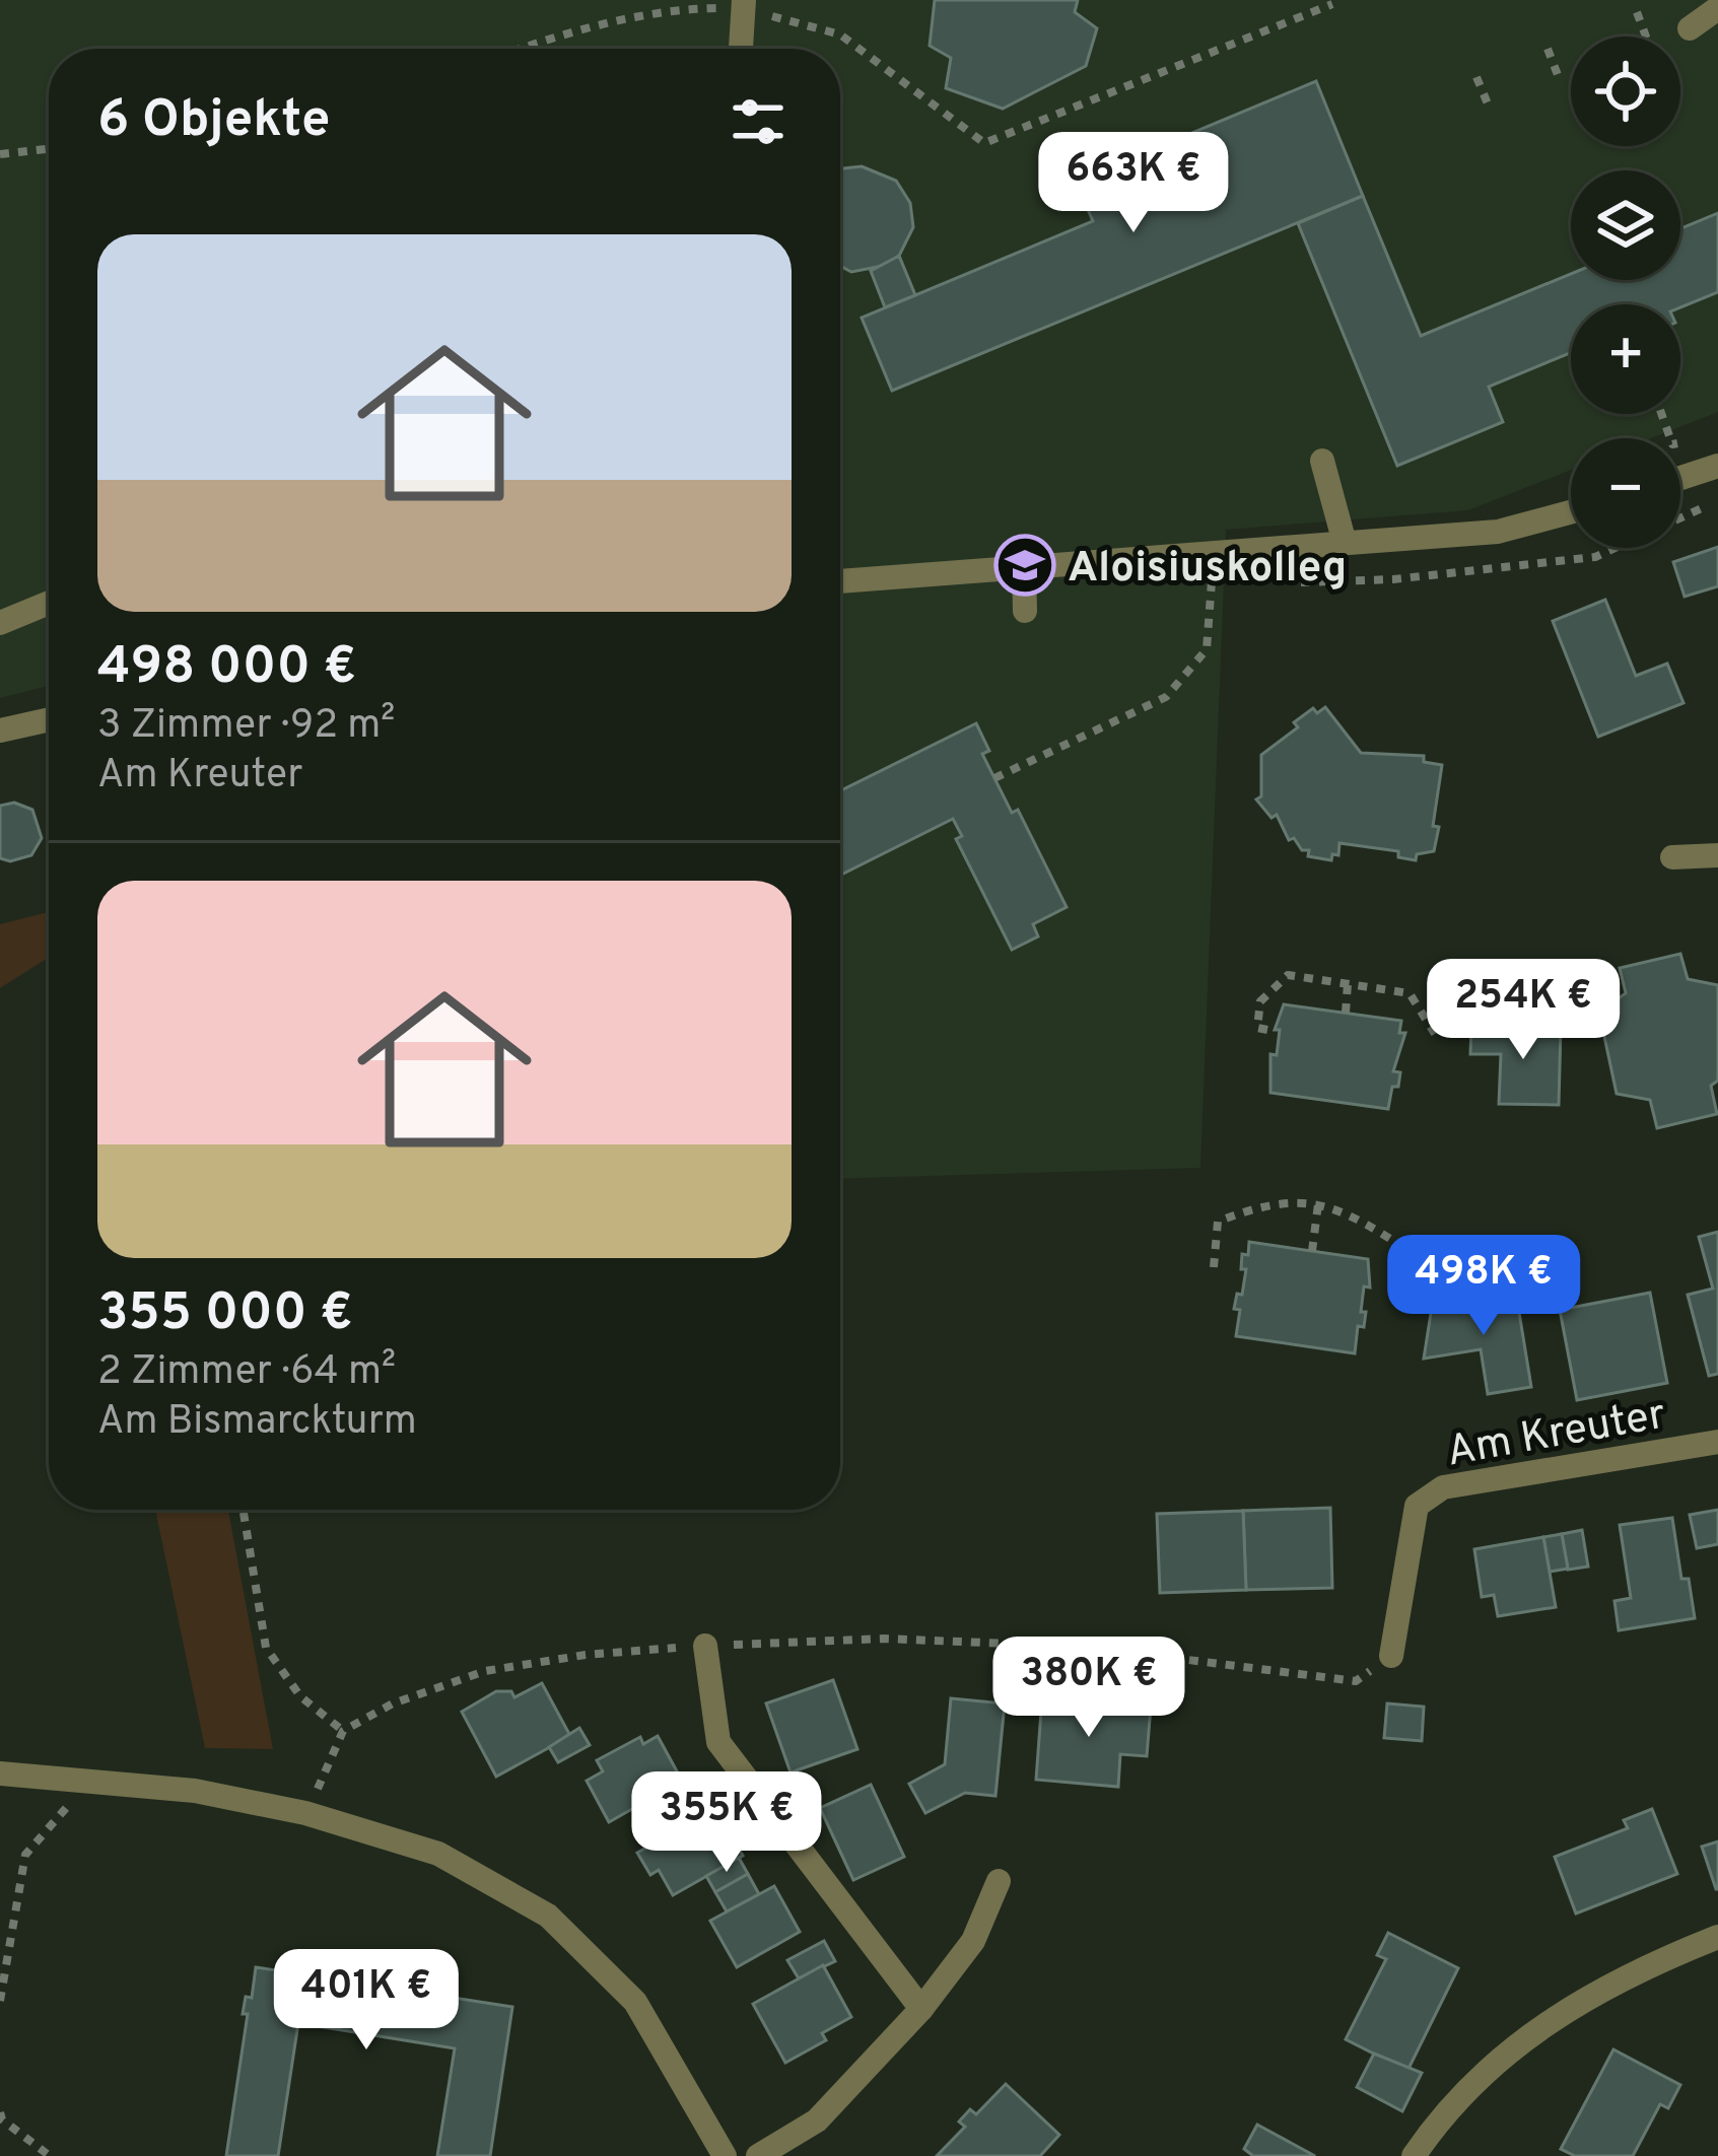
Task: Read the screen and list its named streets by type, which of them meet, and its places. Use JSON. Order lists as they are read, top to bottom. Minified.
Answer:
{"streets":{"street":["Am Kreuter"]},"places":{"school or university":["Aloisiuskolleg"]},"page":{"map_buttons":["+","−"],"heading":"6 Objekte","price":["663K €","254K €","498K €","380K €","355K €","401K €"],"list":[{"name":"498 000 €","note":"3 Zimmer · 92 m² · Am Kreuter"},{"name":"355 000 €","note":"2 Zimmer · 64 m² · Am Bismarckturm"}]}}
